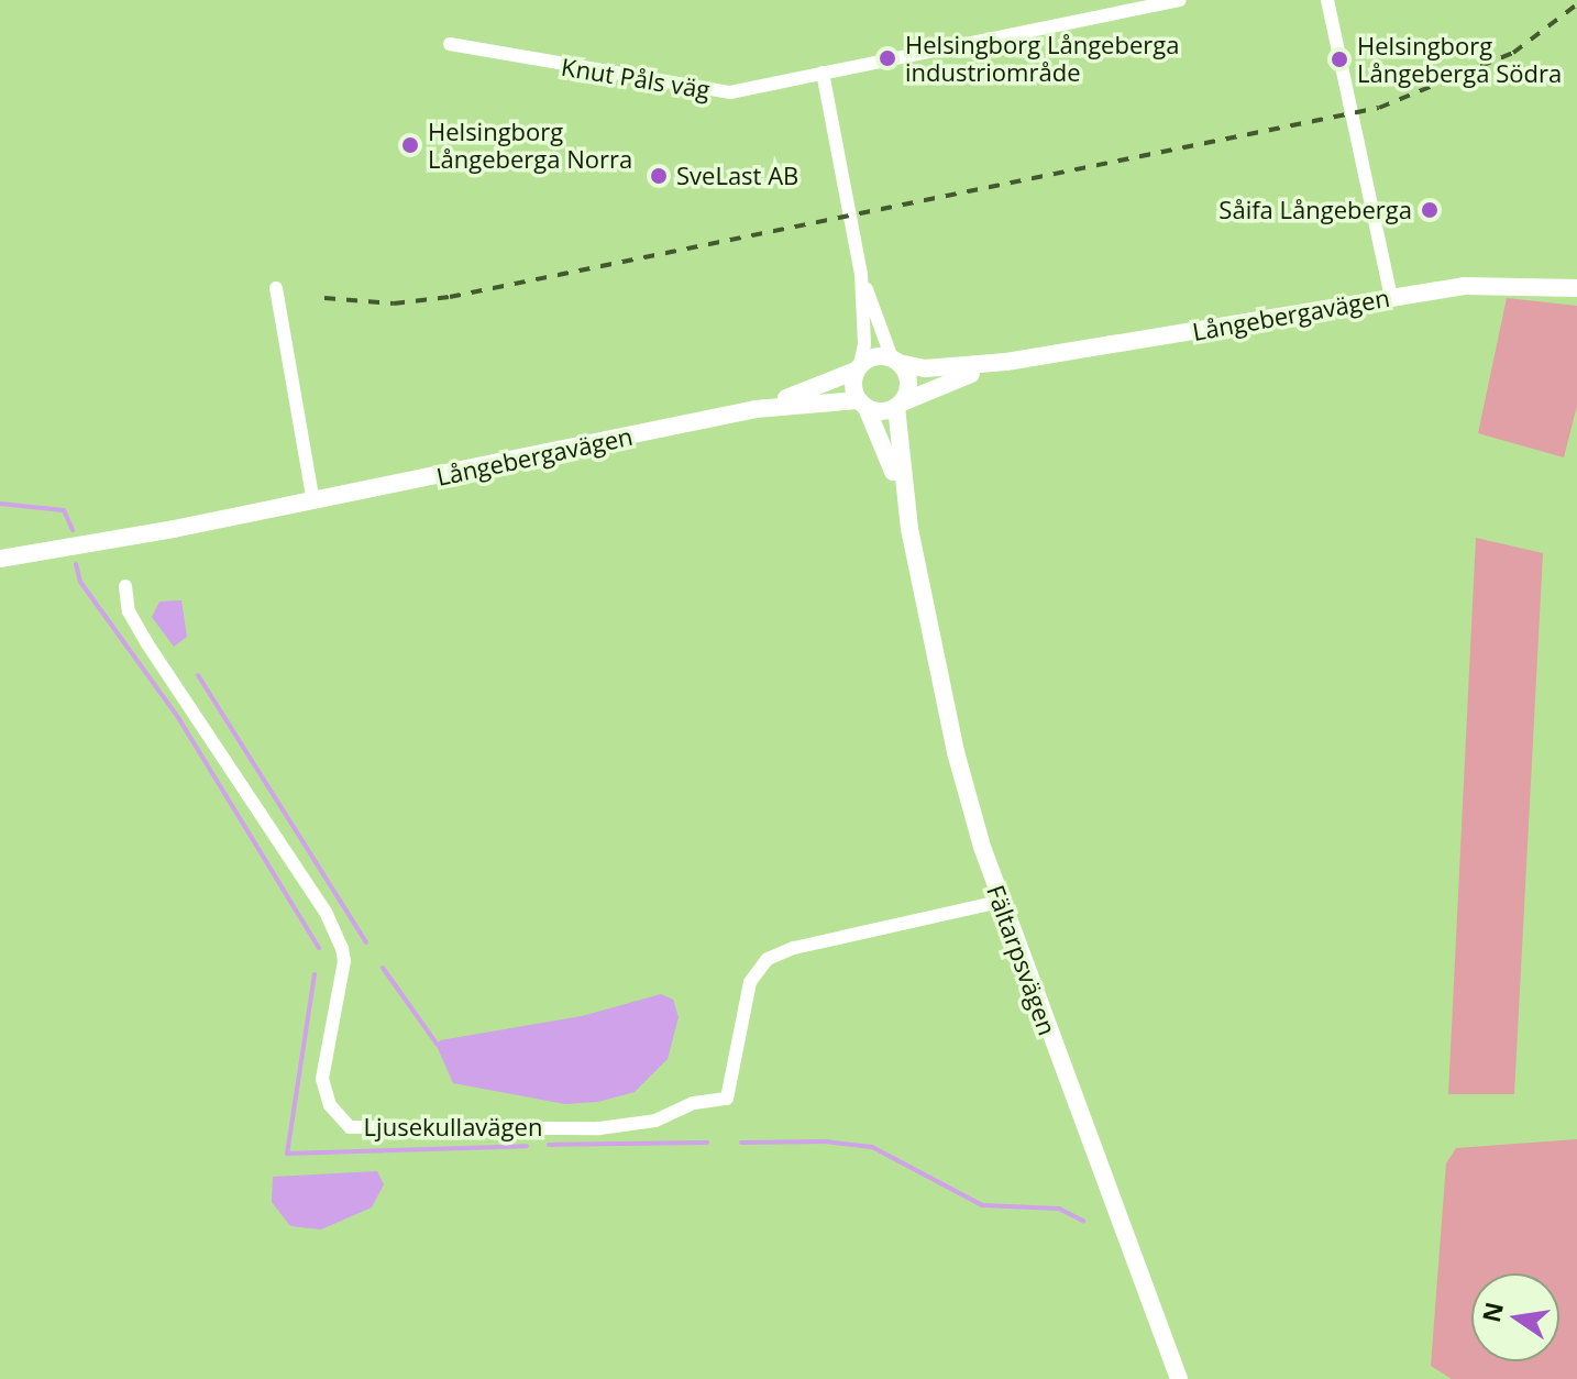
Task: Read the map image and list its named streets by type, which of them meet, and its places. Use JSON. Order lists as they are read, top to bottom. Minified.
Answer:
{"streets":{"street":["Knut Påls väg","Långebergavägen","Fältarpsvägen","Ljusekullavägen"]},"crossings":[["Långebergavägen","Fältarpsvägen"],["Fältarpsvägen","Ljusekullavägen"]],"places":["Helsingborg Långeberga industriområde","Helsingborg Långeberga Södra","Helsingborg Långeberga Norra","SveLast AB","Såifa Långeberga"],"north":"left"}
